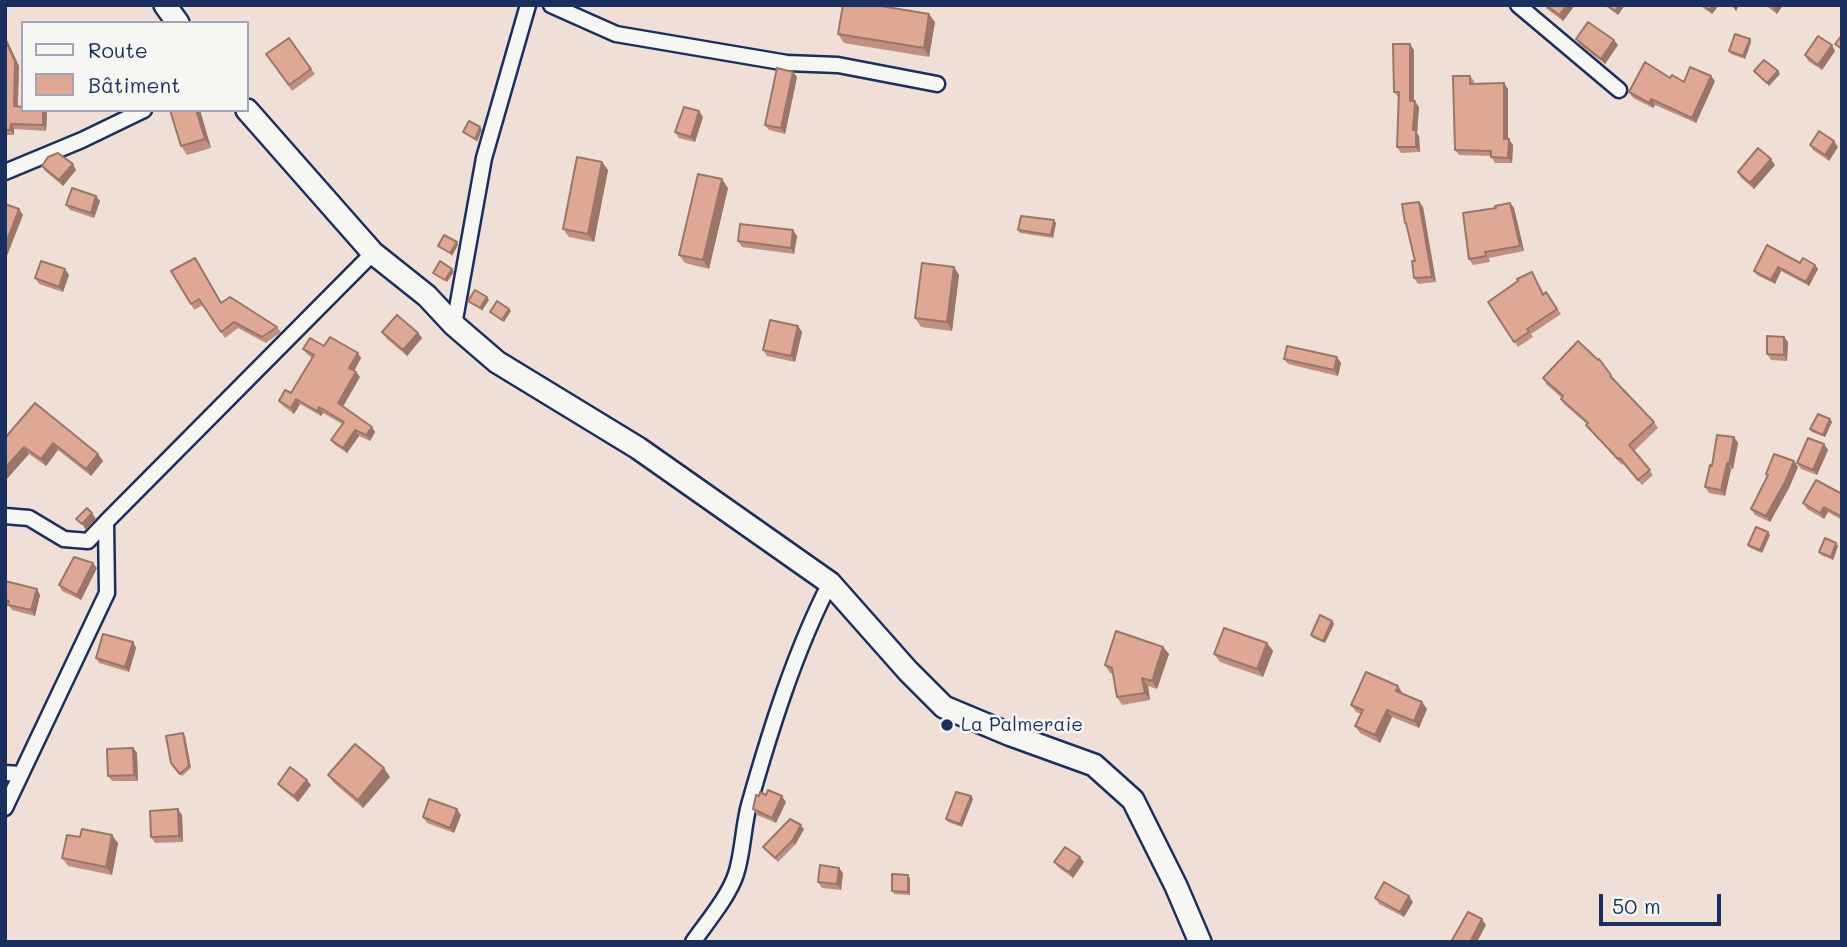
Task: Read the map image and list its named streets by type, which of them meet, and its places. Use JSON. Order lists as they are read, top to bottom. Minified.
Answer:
{"places":["La Palmeraie"],"legend":["Route","Bâtiment"],"scale_bar":"50 m"}
